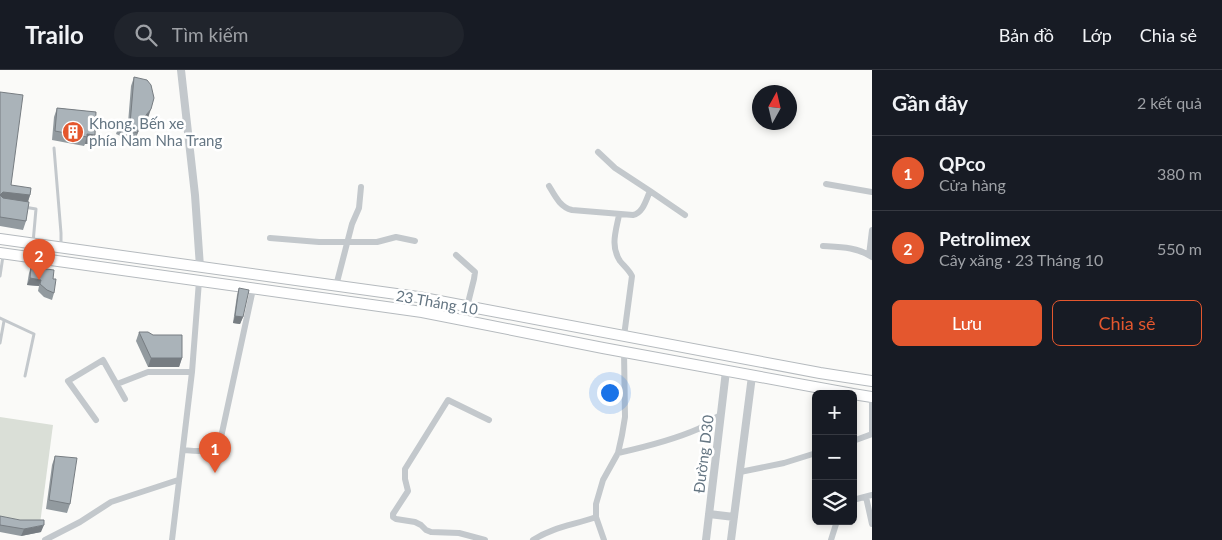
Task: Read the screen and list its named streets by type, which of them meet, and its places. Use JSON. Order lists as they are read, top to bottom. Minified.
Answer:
{"streets":{"main road":["23 Tháng 10"],"street":["Đường D30"]},"crossings":[["23 Tháng 10","Đường D30"]],"places":{"building":["Khong. Bến xe phía Nam Nha Trang"]},"north":"top","page":{"header":"Trailo","search":"Tìm kiếm","nav":["Bản đồ","Lớp","Chia sẻ"],"heading":["Gần đây","2 kết quả"],"list":[{"mark":"1","name":"QPco","note":"Cửa hàng","value":"380 m"},{"mark":"2","name":"Petrolimex","note":"Cây xăng · 23 Tháng 10","value":"550 m"}],"pins":["2","1"],"buttons":["Lưu","Chia sẻ"],"map_buttons":["+","−"]}}
